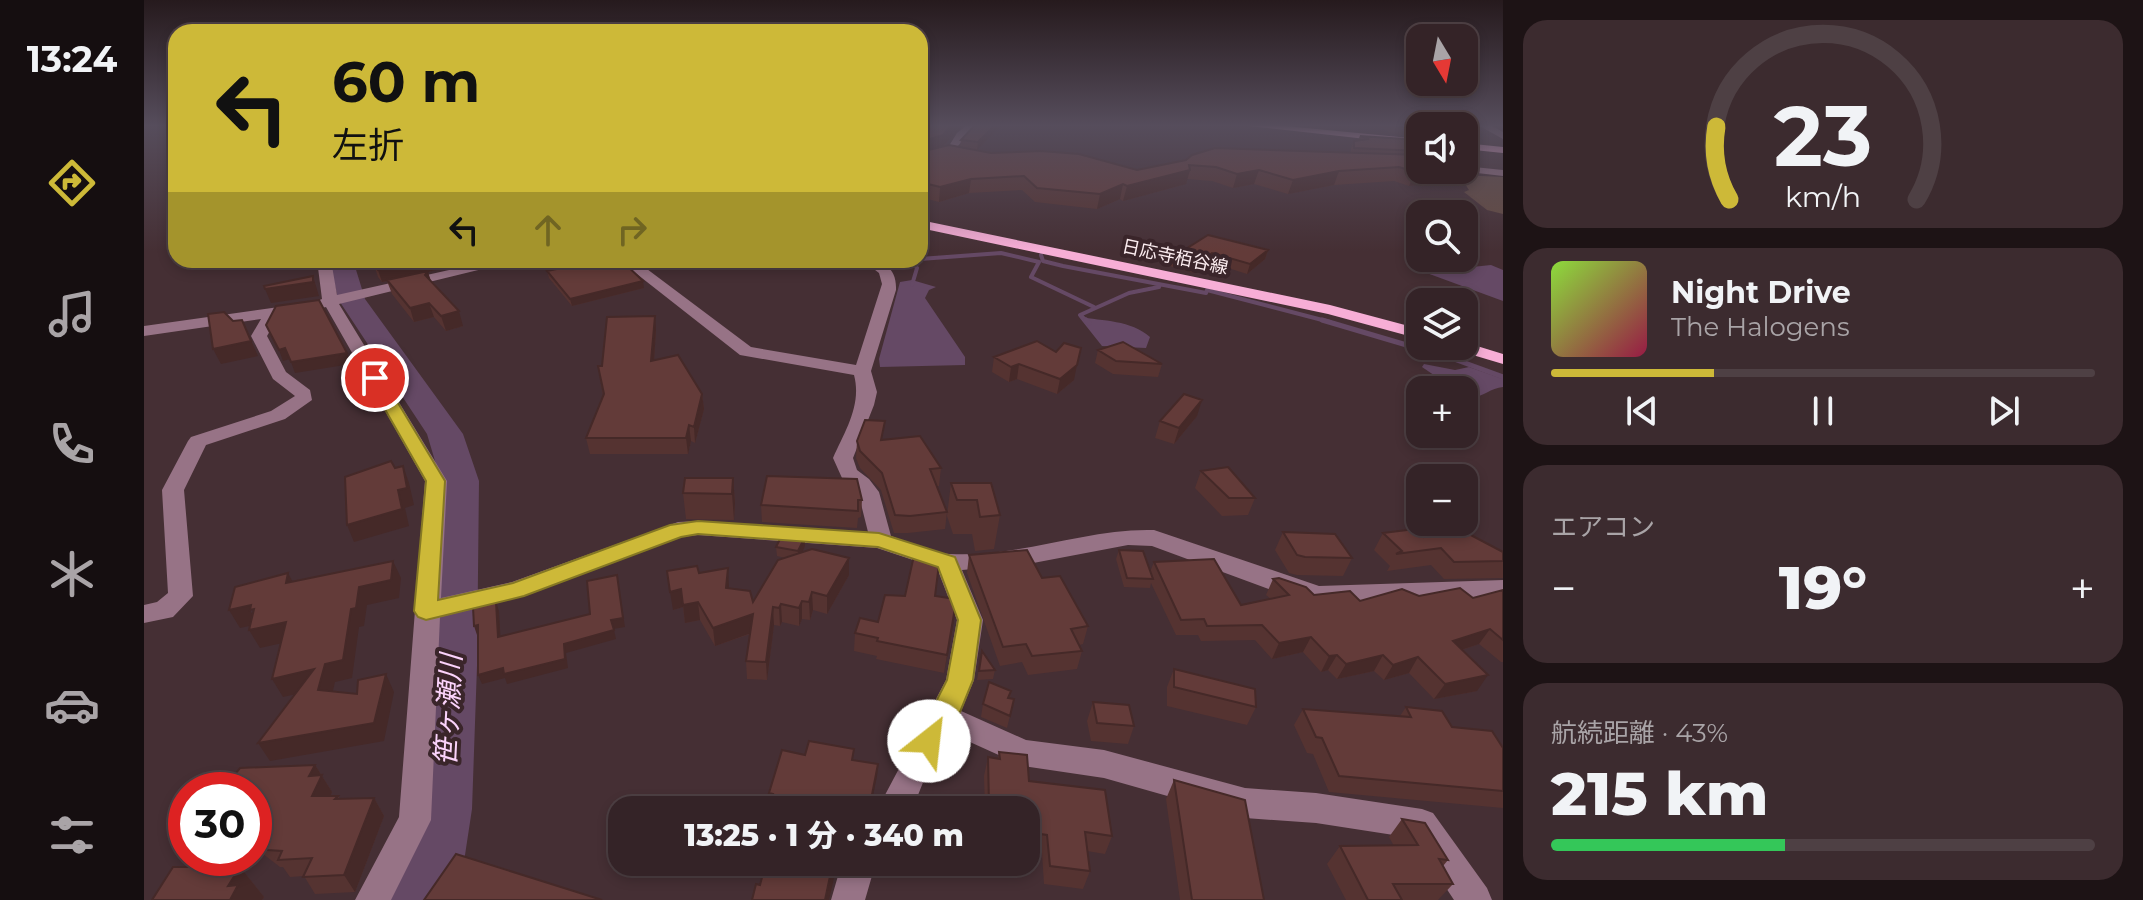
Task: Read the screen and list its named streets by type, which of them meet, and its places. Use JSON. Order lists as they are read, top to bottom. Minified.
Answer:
{"streets":{"main road":["日応寺栢谷線"]},"water":["笹ヶ瀬川"],"north":"bottom","page":{"tabs":"13:24","map_buttons":["+","−"],"turn":["60 m","左折"],"song":["Night Drive","The Halogens"],"tile":["エアコン",["航続距離 · 43%","215 km"]],"heat":["−","19°","+"],"limit":"30","trip":"13:25 · 1 分 · 340 m","gauge":["23","km/h"]}}
